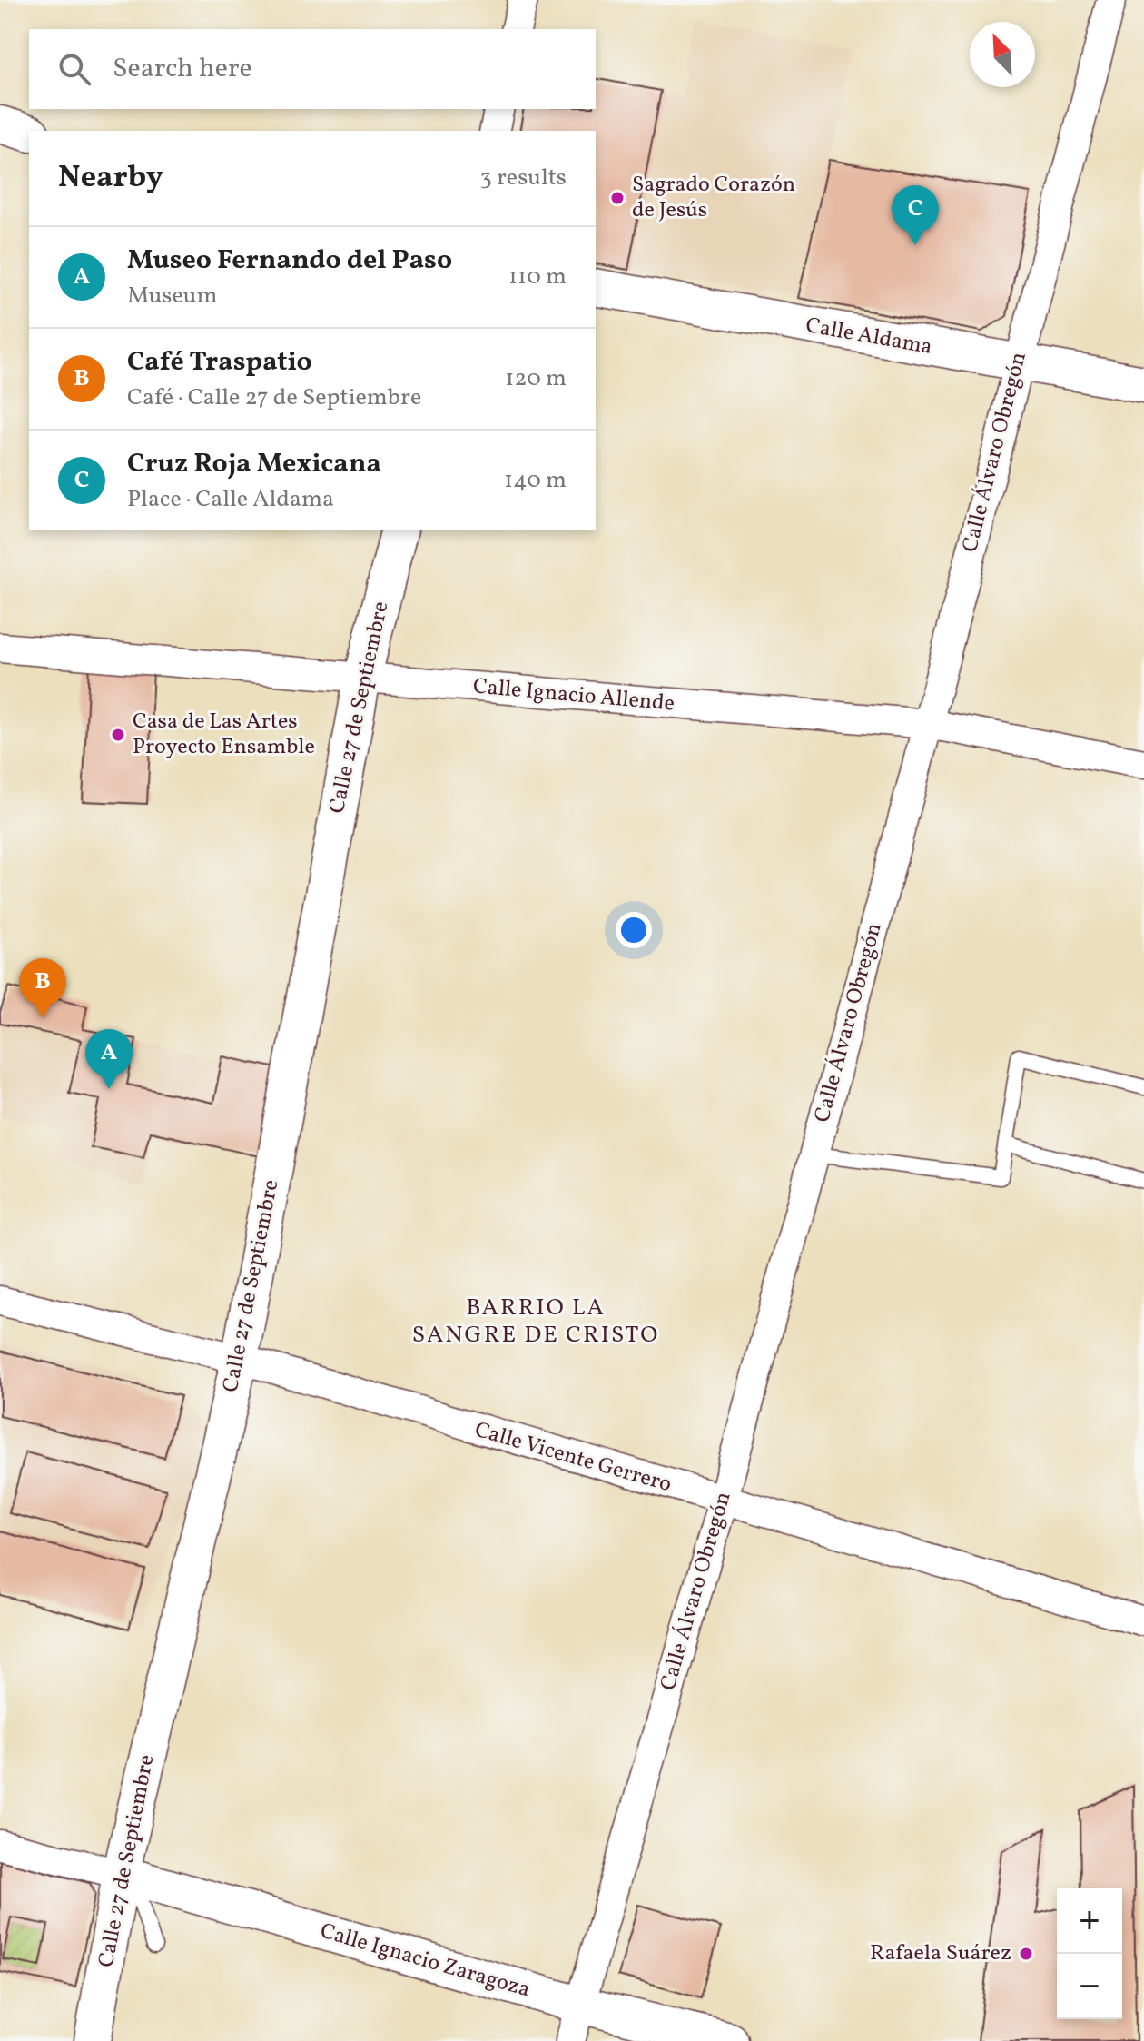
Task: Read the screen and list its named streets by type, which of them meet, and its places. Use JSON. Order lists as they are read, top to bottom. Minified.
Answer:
{"streets":{"street":["Calle Aldama","Calle Álvaro Obregón","Calle Ignacio Allende","Calle 27 de Septiembre","Calle Vicente Gerrero","Calle Ignacio Zaragoza"]},"crossings":[["Calle Aldama","Calle Álvaro Obregón"],["Calle Álvaro Obregón","Calle Ignacio Allende"],["Calle Álvaro Obregón","Calle Vicente Gerrero"],["Calle Álvaro Obregón","Calle Ignacio Zaragoza"],["Calle Ignacio Allende","Calle 27 de Septiembre"],["Calle 27 de Septiembre","Calle Vicente Gerrero"],["Calle 27 de Septiembre","Calle Ignacio Zaragoza"]],"districts":["BARRIO LA SANGRE DE CRISTO"],"places":["Sagrado Corazón de Jesús","Casa de Las Artes Proyecto Ensamble","Rafaela Suárez"],"north":"top left","page":{"search":"Search here","heading":["Nearby","3 results"],"pins":["C","B","A"],"list":[{"mark":"A","name":"Museo Fernando del Paso","note":"Museum","value":"110 m"},{"mark":"B","name":"Café Traspatio","note":"Café · Calle 27 de Septiembre","value":"120 m"},{"mark":"C","name":"Cruz Roja Mexicana","note":"Place · Calle Aldama","value":"140 m"}],"map_buttons":["+","−"]}}
